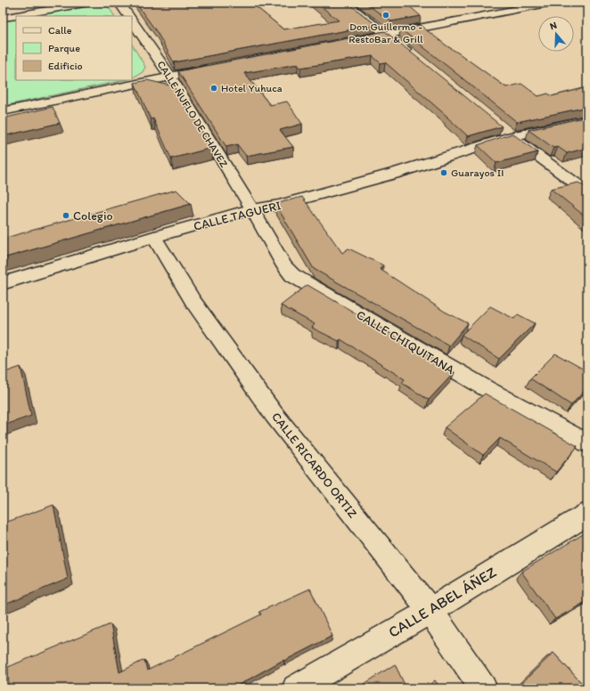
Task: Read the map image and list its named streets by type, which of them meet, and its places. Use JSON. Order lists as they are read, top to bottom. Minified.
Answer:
{"streets":{"main road":["CALLE ÑUFLO DE CHAVEZ","CALLE TAGUERI"],"street":["CALLE CHIQUITANA","CALLE RICARDO ORTIZ","CALLE ABEL ÁÑEZ"]},"crossings":[["CALLE ÑUFLO DE CHAVEZ","CALLE TAGUERI"],["CALLE ÑUFLO DE CHAVEZ","CALLE CHIQUITANA"],["CALLE TAGUERI","CALLE CHIQUITANA"],["CALLE TAGUERI","CALLE RICARDO ORTIZ"],["CALLE RICARDO ORTIZ","CALLE ABEL ÁÑEZ"]],"places":["Don Guillermo - RestoBar & Grill","Hotel Yuhuca","Guarayos II","Colegio"],"legend":["Calle","Parque","Edificio"],"north":"top"}
